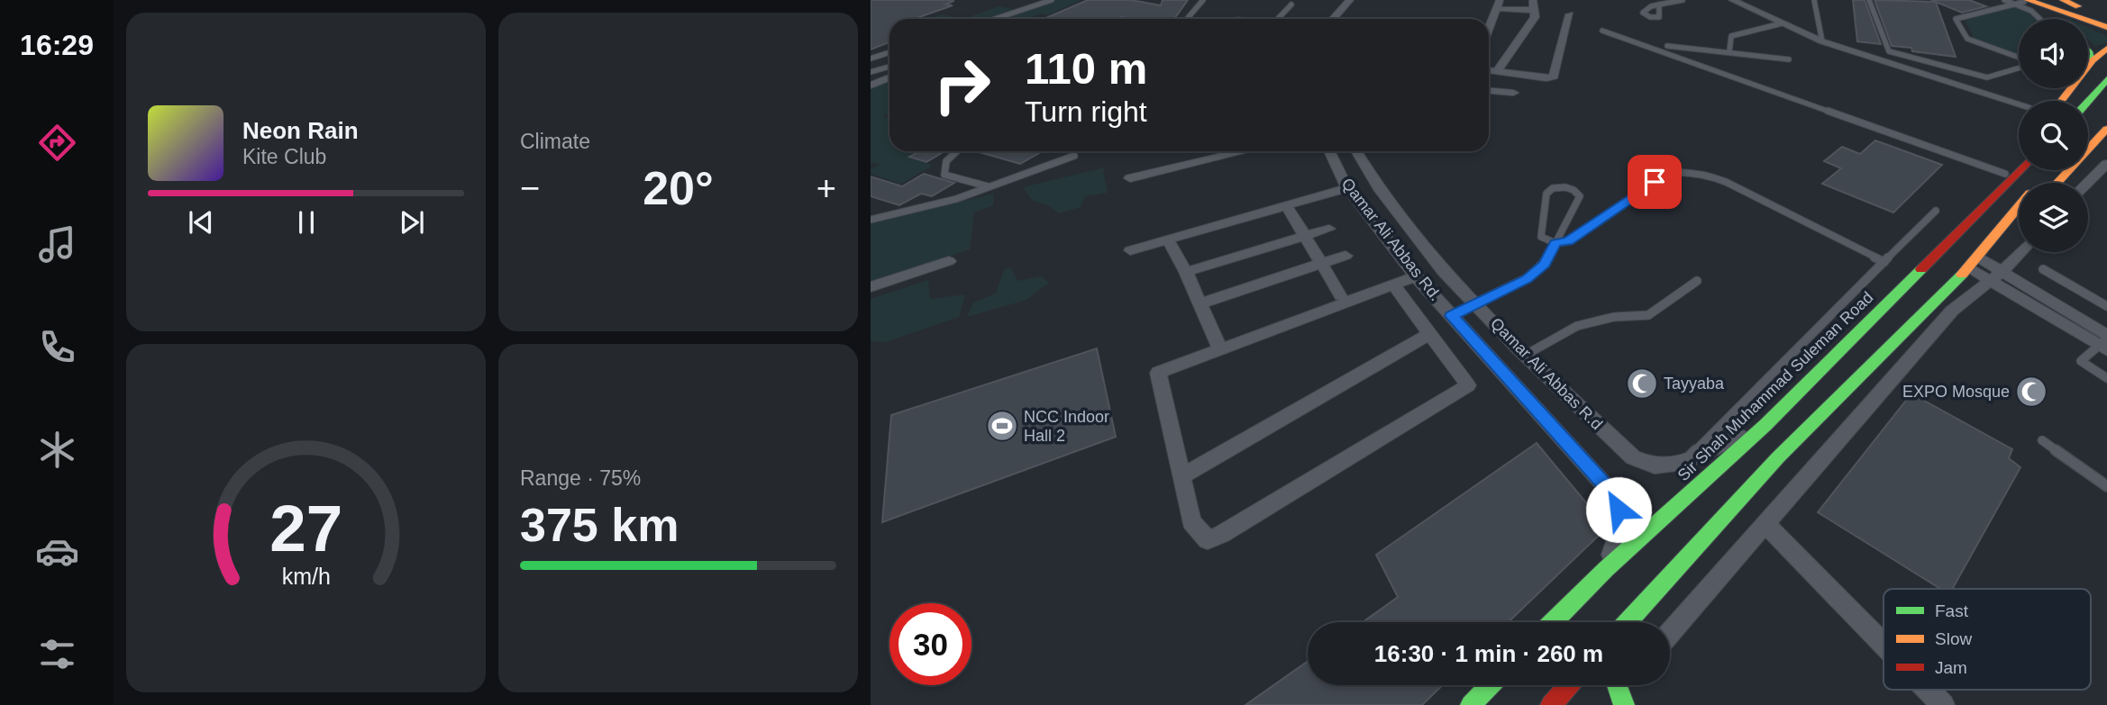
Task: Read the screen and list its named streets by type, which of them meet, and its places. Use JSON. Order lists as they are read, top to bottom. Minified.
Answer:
{"streets":{"main road":["Sir Shah Muhammad Suleman Road"],"street":["Qamar Ali Abbas Rd.","Qamar Ali Abbas R.d"]},"crossings":[["Qamar Ali Abbas Rd.","Sir Shah Muhammad Suleman Road"],["Qamar Ali Abbas R.d","Sir Shah Muhammad Suleman Road"]],"places":{"mosque":["Tayyaba","EXPO Mosque"],"sports":["NCC Indoor Hall 2"]},"legend":["Fast","Slow","Jam"],"page":{"tabs":"16:29","tile":["Climate",["Range · 75%","375 km"]],"turn":["110 m","Turn right"],"song":["Neon Rain","Kite Club"],"heat":["−","20°","+"],"limit":"30","trip":"16:30 · 1 min · 260 m","gauge":["27","km/h"]}}
